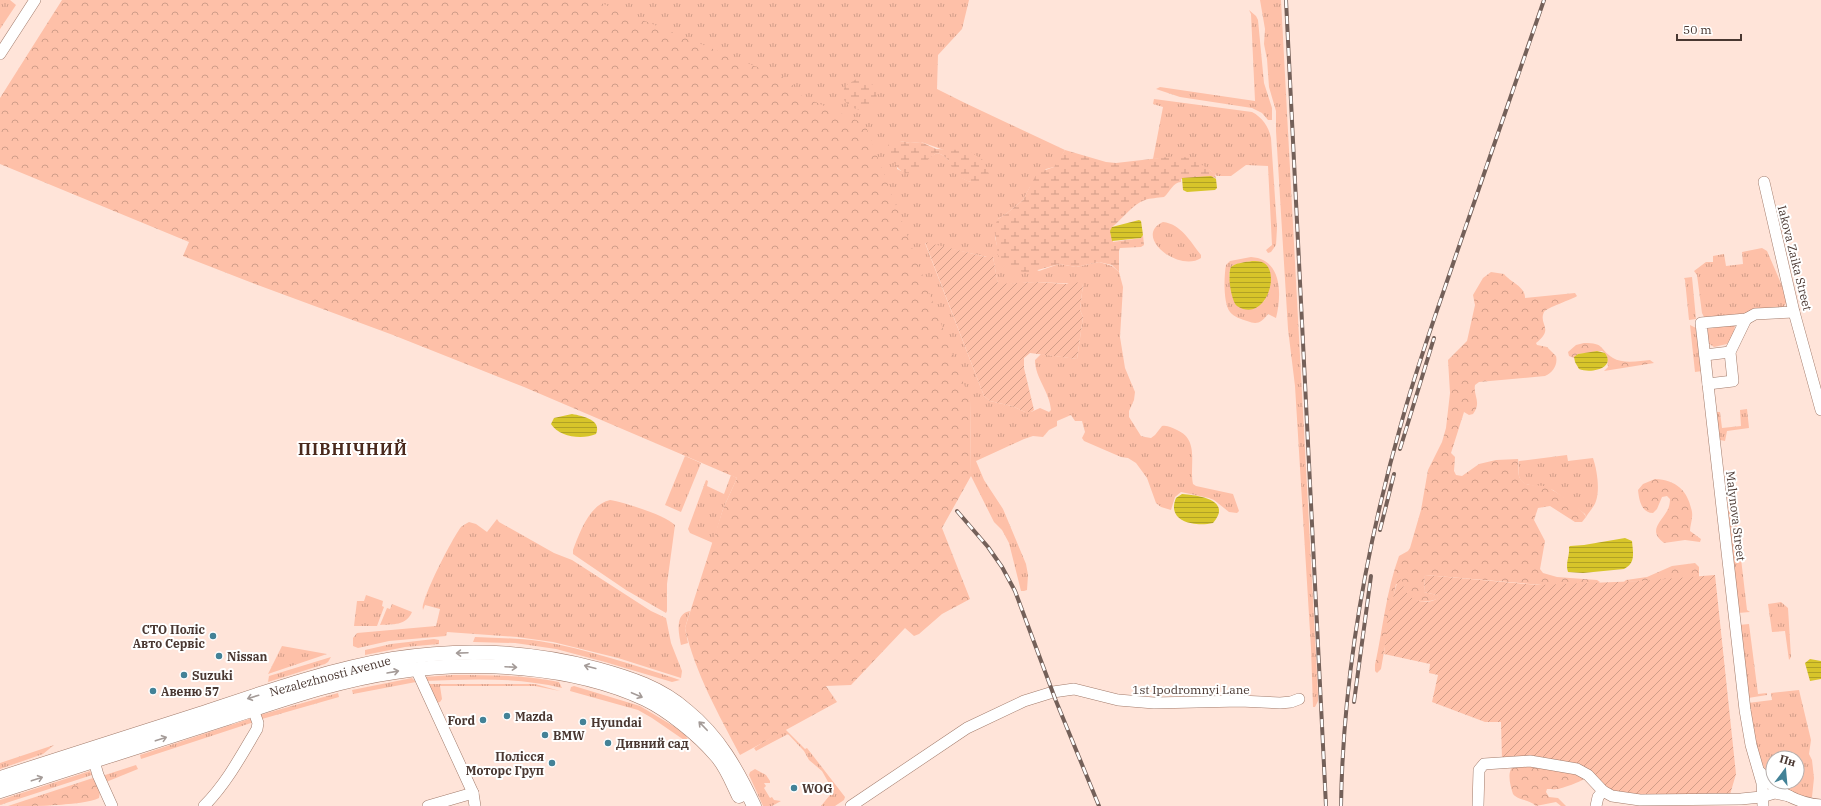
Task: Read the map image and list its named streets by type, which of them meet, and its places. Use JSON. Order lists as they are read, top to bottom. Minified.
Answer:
{"streets":{"main road":["Nezalezhnosti Avenue"],"street":["Iakova Zaika Street","Malynova Street","1st Ipodromnyi Lane"]},"crossings":[["Iakova Zaika Street","Malynova Street"]],"districts":["ПІВНІЧНИЙ"],"places":["СТО Поліс Авто Сервіс","Nissan","Suzuki","Авеню 57","Mazda","Ford","Hyundai","BMW","Дивний сад","Полісся Моторс Груп","WOG"],"scale_bar":"50 m","north":"top"}
